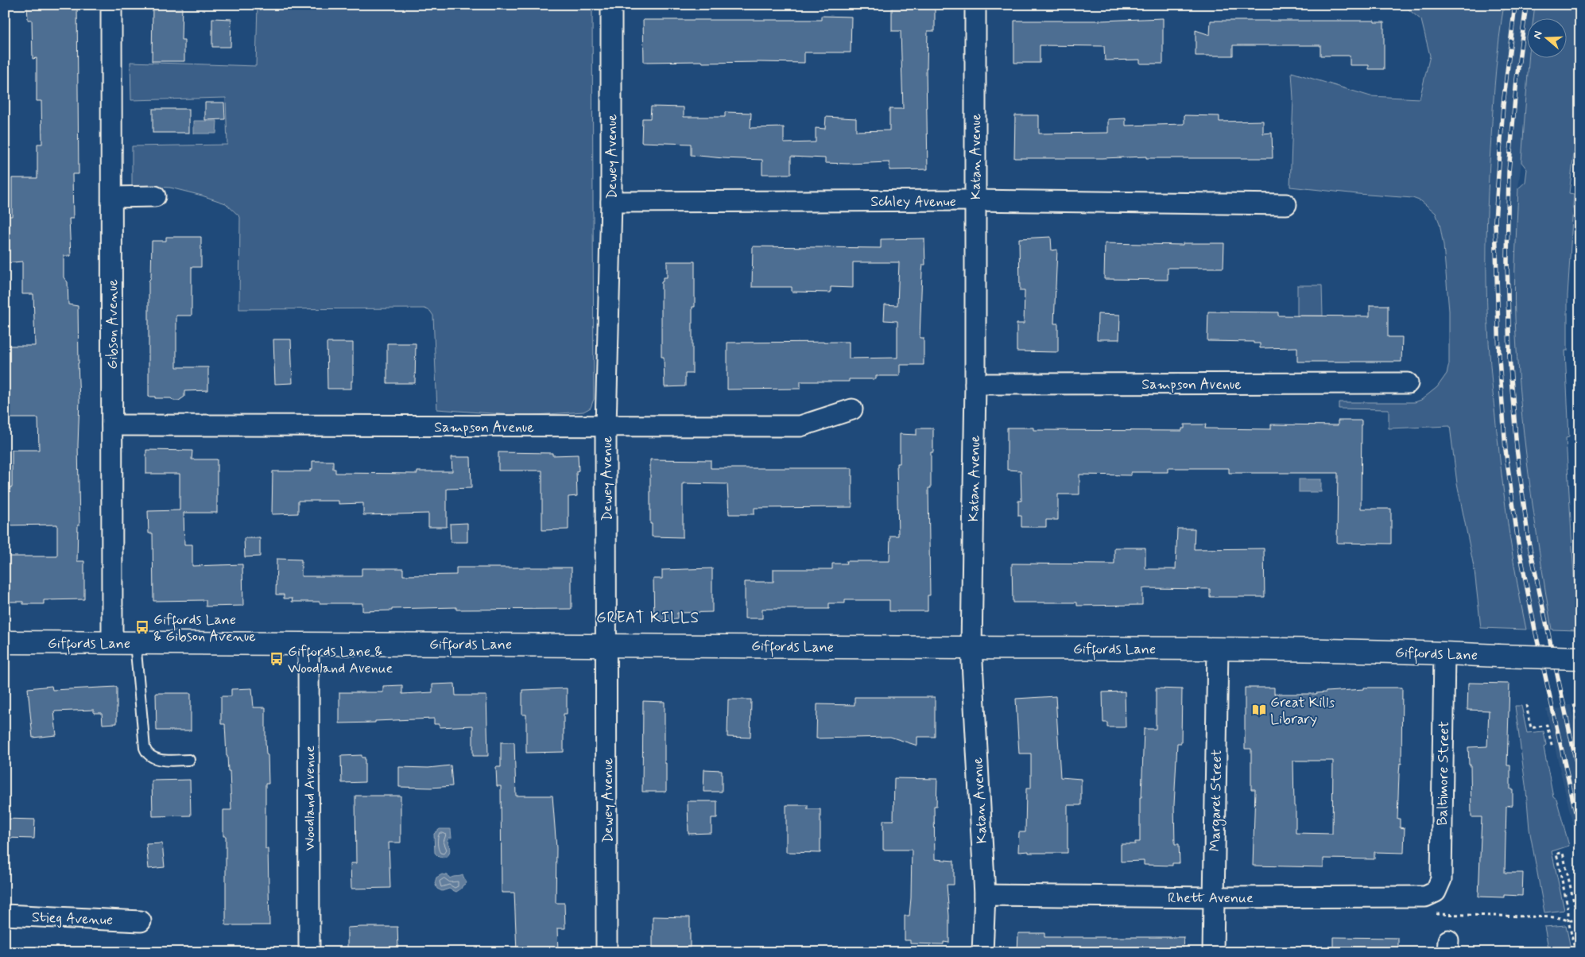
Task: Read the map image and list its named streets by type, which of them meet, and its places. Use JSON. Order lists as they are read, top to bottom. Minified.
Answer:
{"streets":{"street":["Dewey Avenue","Katan Avenue","Schley Avenue","Gibson Avenue","Sampson Avenue","Giffords Lane","Baltimore Street","Woodland Avenue","Margaret Street","Rhett Avenue","Stieg Avenue"]},"crossings":[["Dewey Avenue","Schley Avenue"],["Dewey Avenue","Sampson Avenue"],["Dewey Avenue","Giffords Lane"],["Katan Avenue","Schley Avenue"],["Katan Avenue","Sampson Avenue"],["Katan Avenue","Giffords Lane"],["Katan Avenue","Rhett Avenue"],["Gibson Avenue","Sampson Avenue"],["Gibson Avenue","Giffords Lane"],["Giffords Lane","Baltimore Street"],["Giffords Lane","Woodland Avenue"],["Giffords Lane","Margaret Street"],["Baltimore Street","Rhett Avenue"],["Margaret Street","Rhett Avenue"]],"districts":["GREAT KILLS"],"places":{"bus stop":["Giffords Lane & Gibson Avenue","Giffords Lane & Woodland Avenue"],"library":["Great Kills Library"]},"north":"left"}
